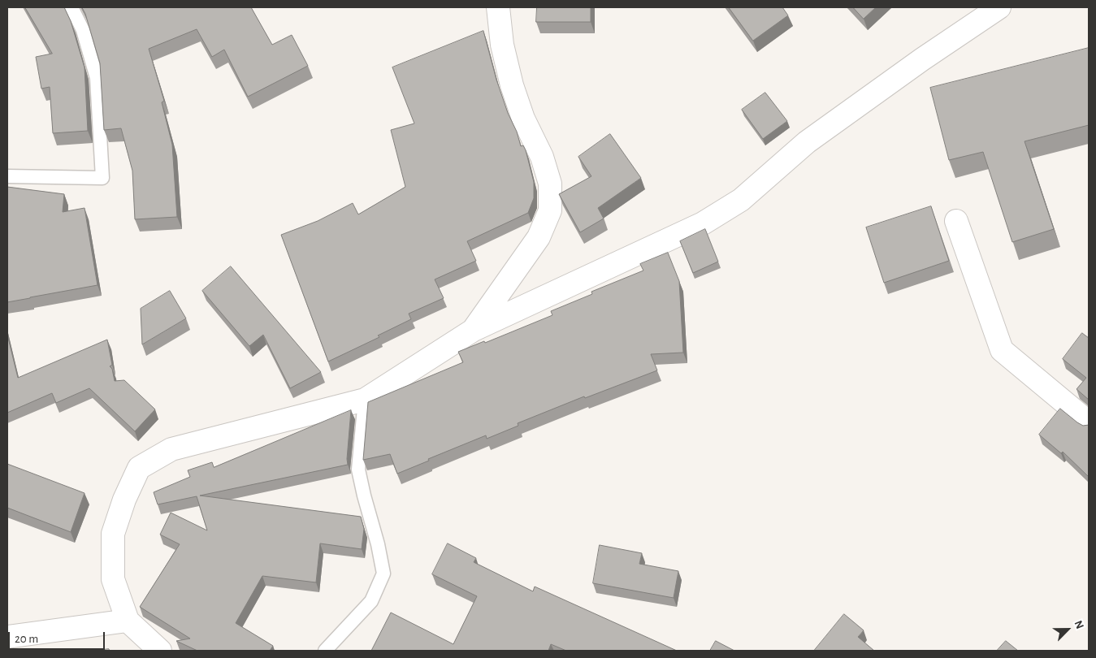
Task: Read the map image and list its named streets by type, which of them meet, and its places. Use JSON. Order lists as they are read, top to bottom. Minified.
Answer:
{"scale_bar":"20 m","north":"top right"}
